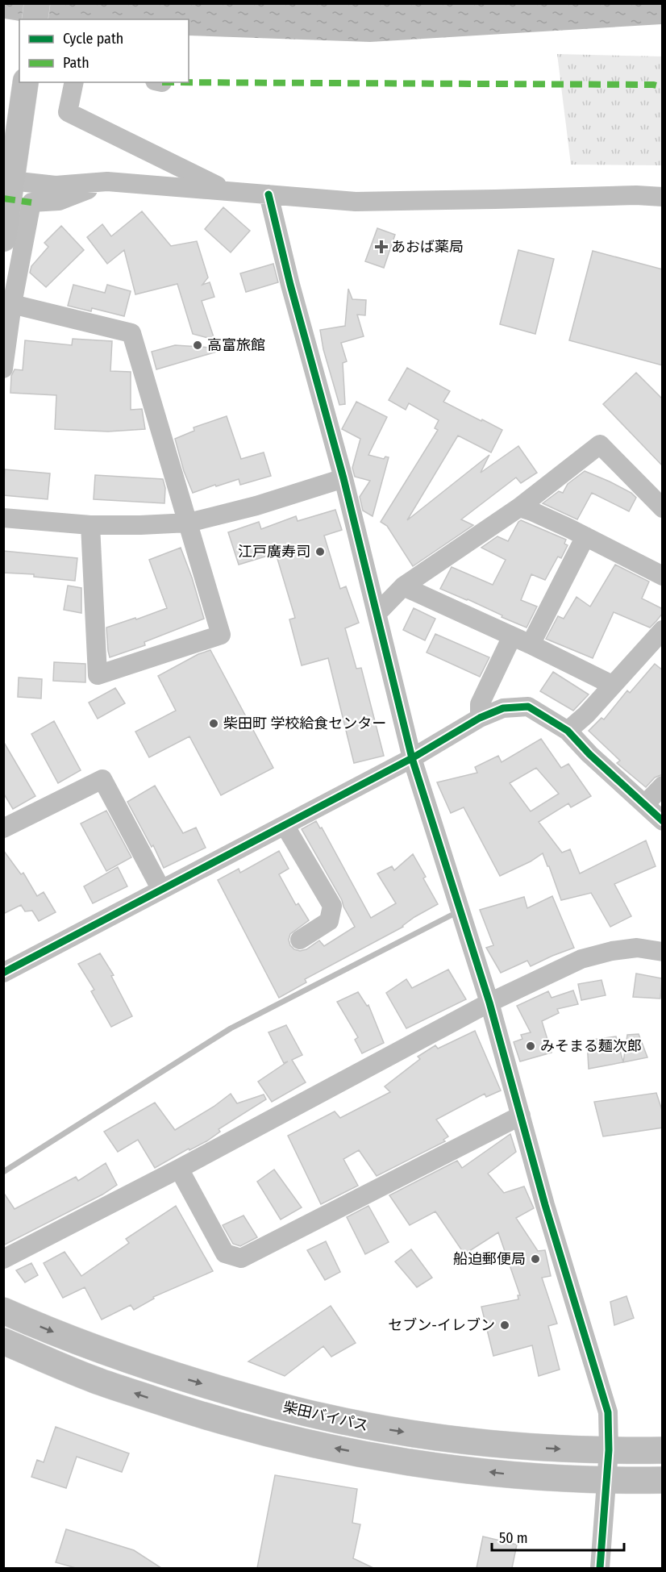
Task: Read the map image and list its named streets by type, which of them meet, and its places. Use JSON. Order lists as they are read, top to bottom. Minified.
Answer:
{"streets":{"highway":["柴田バイパス"]},"places":{"health":["あおば薬局"],"other":["高富旅館","江戸廣寿司","柴田町 学校給食センター","みそまる麺次郎","船迫郵便局","セブン-イレブン"]},"legend":["Cycle path","Path"],"scale_bar":"50 m"}
